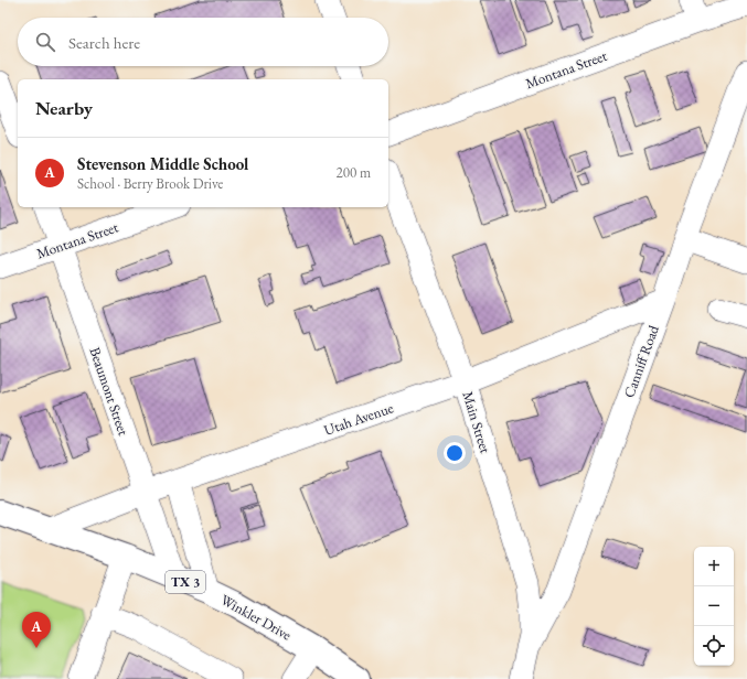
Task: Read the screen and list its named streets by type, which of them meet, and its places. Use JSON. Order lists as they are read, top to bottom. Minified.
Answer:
{"streets":{"main road":["TX 3","Winkler Drive"],"street":["Montana Street","Canniff Road","Beaumont Street","Utah Avenue","Main Street"]},"crossings":[["Montana Street","Beaumont Street"],["Canniff Road","Utah Avenue"],["Canniff Road","Main Street"],["Beaumont Street","Utah Avenue"],["Beaumont Street","Winkler Drive"],["Utah Avenue","Main Street"],["Utah Avenue","Winkler Drive"]],"page":{"search":"Search here","heading":"Nearby","list":[{"mark":"A","name":"Stevenson Middle School","note":"School · Berry Brook Drive","value":"200 m"}],"map_buttons":["+","−"],"pins":"A"}}
